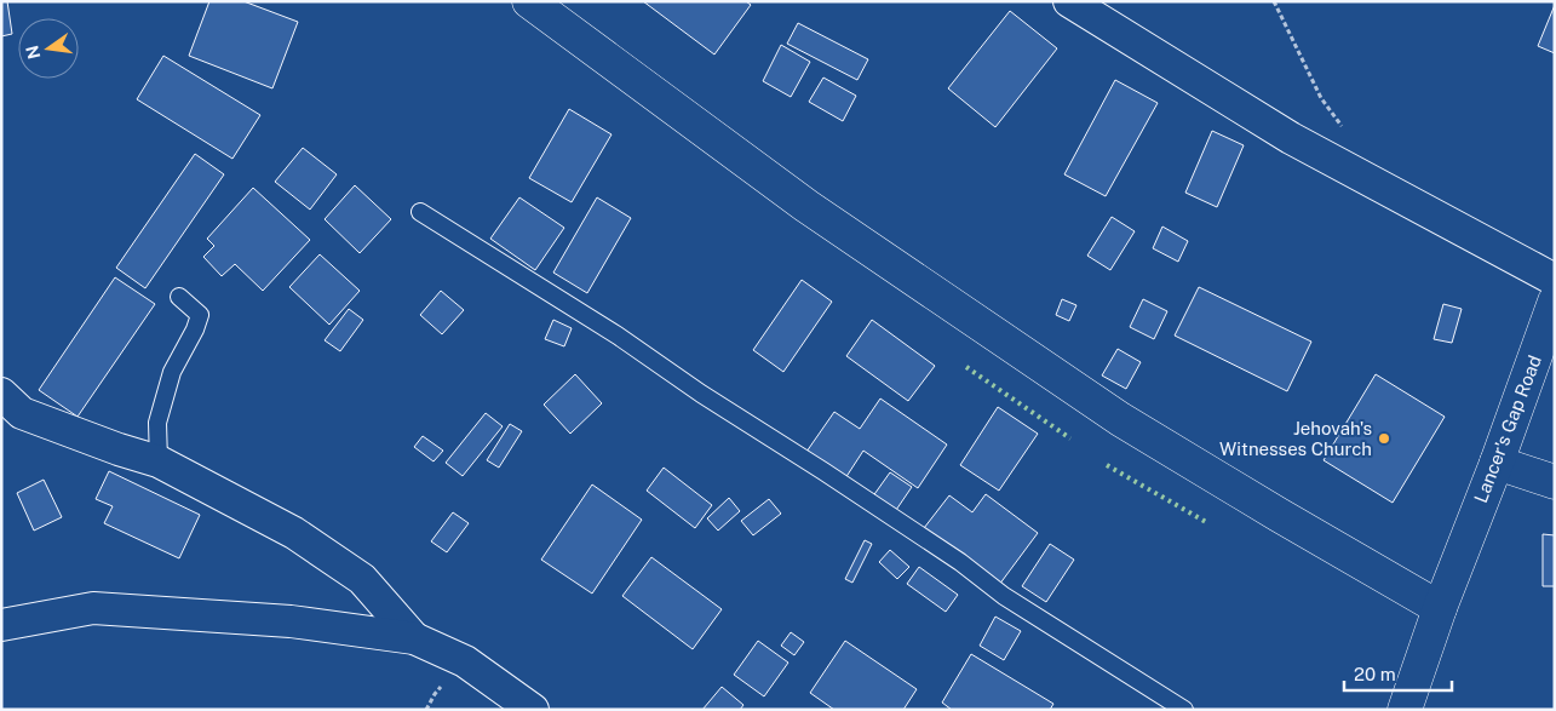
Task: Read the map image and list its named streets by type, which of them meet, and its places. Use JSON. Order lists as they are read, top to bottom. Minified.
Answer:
{"streets":{"street":["Lancer's Gap Road"]},"places":["Jehovah's Witnesses Church"],"scale_bar":"20 m","north":"left"}
